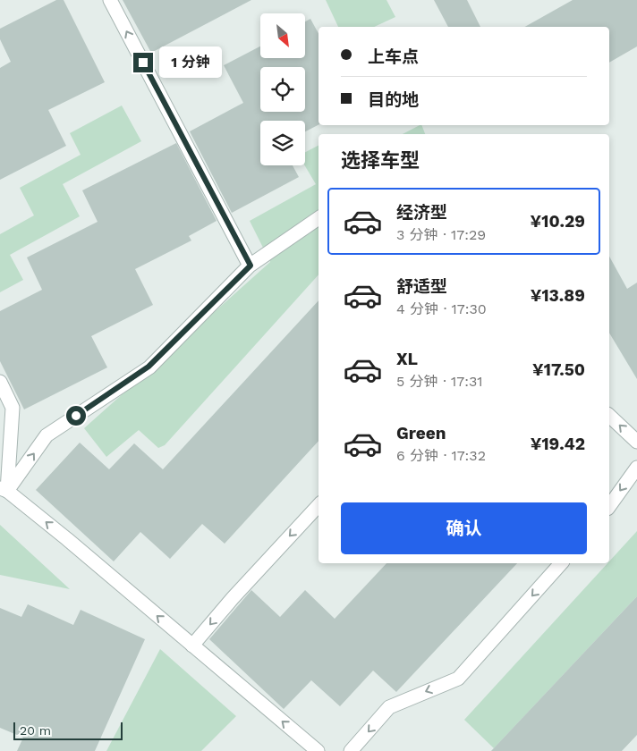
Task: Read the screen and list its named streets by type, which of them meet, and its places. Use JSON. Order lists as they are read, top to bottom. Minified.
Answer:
{"scale_bar":"20 m","north":"bottom right","page":{"banner":["上车点","目的地"],"bubble":"1 分钟","heading":"选择车型","list":[{"name":"经济型","note":"3 分钟 · 17:29","value":"¥10.29"},{"name":"舒适型","note":"4 分钟 · 17:30","value":"¥13.89"},{"name":"XL","note":"5 分钟 · 17:31","value":"¥17.50"},{"name":"Green","note":"6 分钟 · 17:32","value":"¥19.42"}],"buttons":"确认","scale":"20 m"}}
